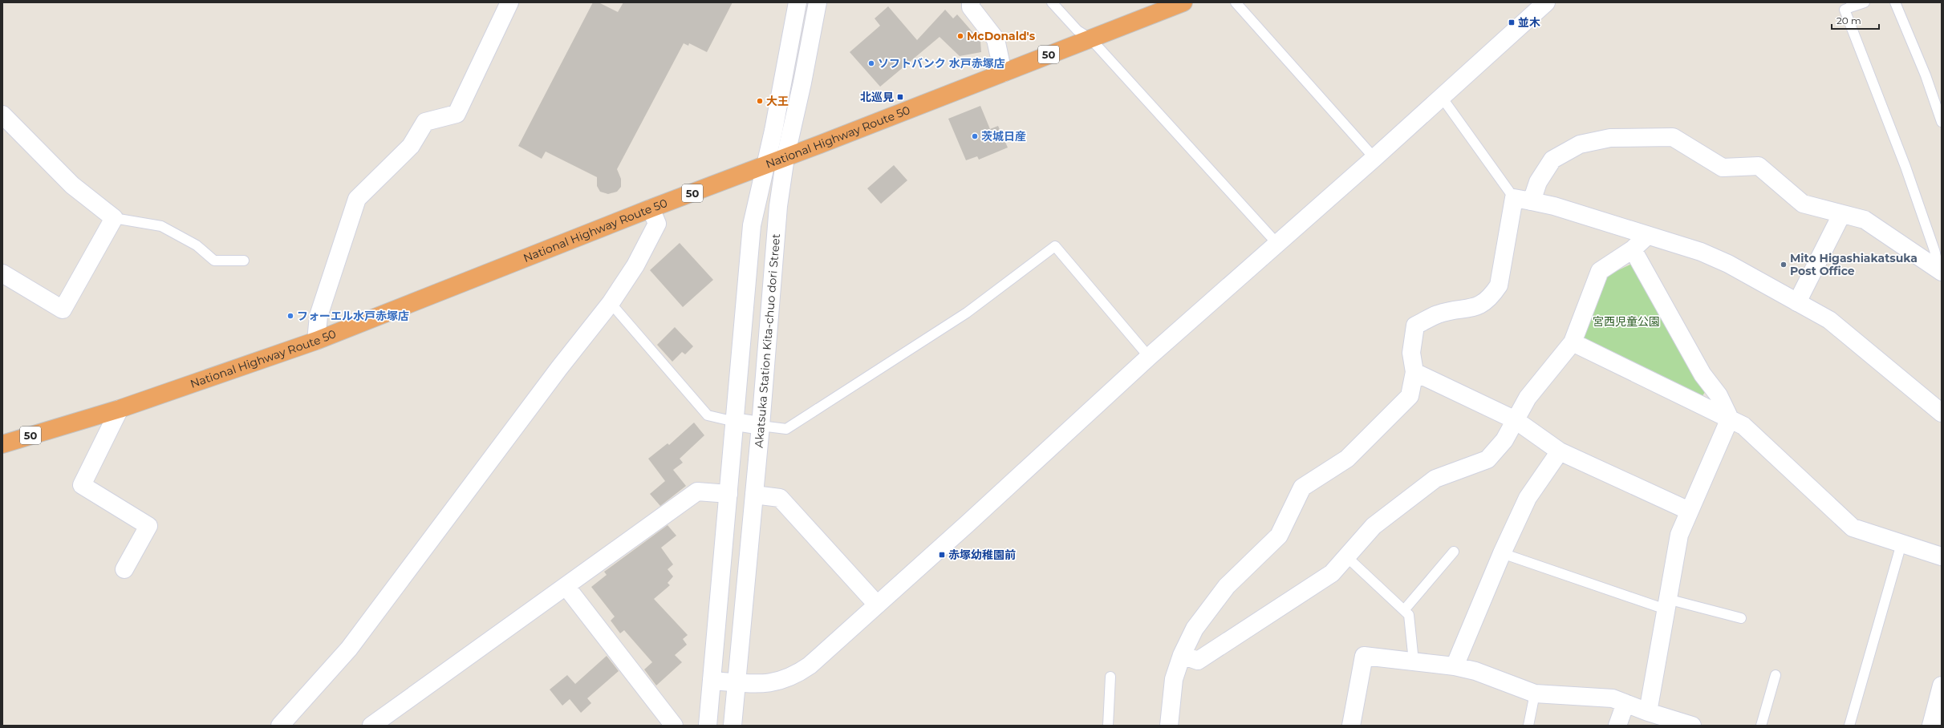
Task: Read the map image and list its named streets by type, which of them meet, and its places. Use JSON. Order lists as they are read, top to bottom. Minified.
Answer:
{"streets":{"highway":["50","National Highway Route 50"],"street":["Akatsuka Station Kita-chuo dori Street"]},"crossings":[["National Highway Route 50","Akatsuka Station Kita-chuo dori Street"]],"parks":["宮西児童公園"],"places":{"transit":["並木","北巡見","赤塚幼稚園前"],"other":["McDonald's","ソフトバンク 水戸赤塚店","大王","茨城日産","Mito Higashiakatsuka Post Office","フォーエル水戸赤塚店"]},"scale_bar":"20 m"}
